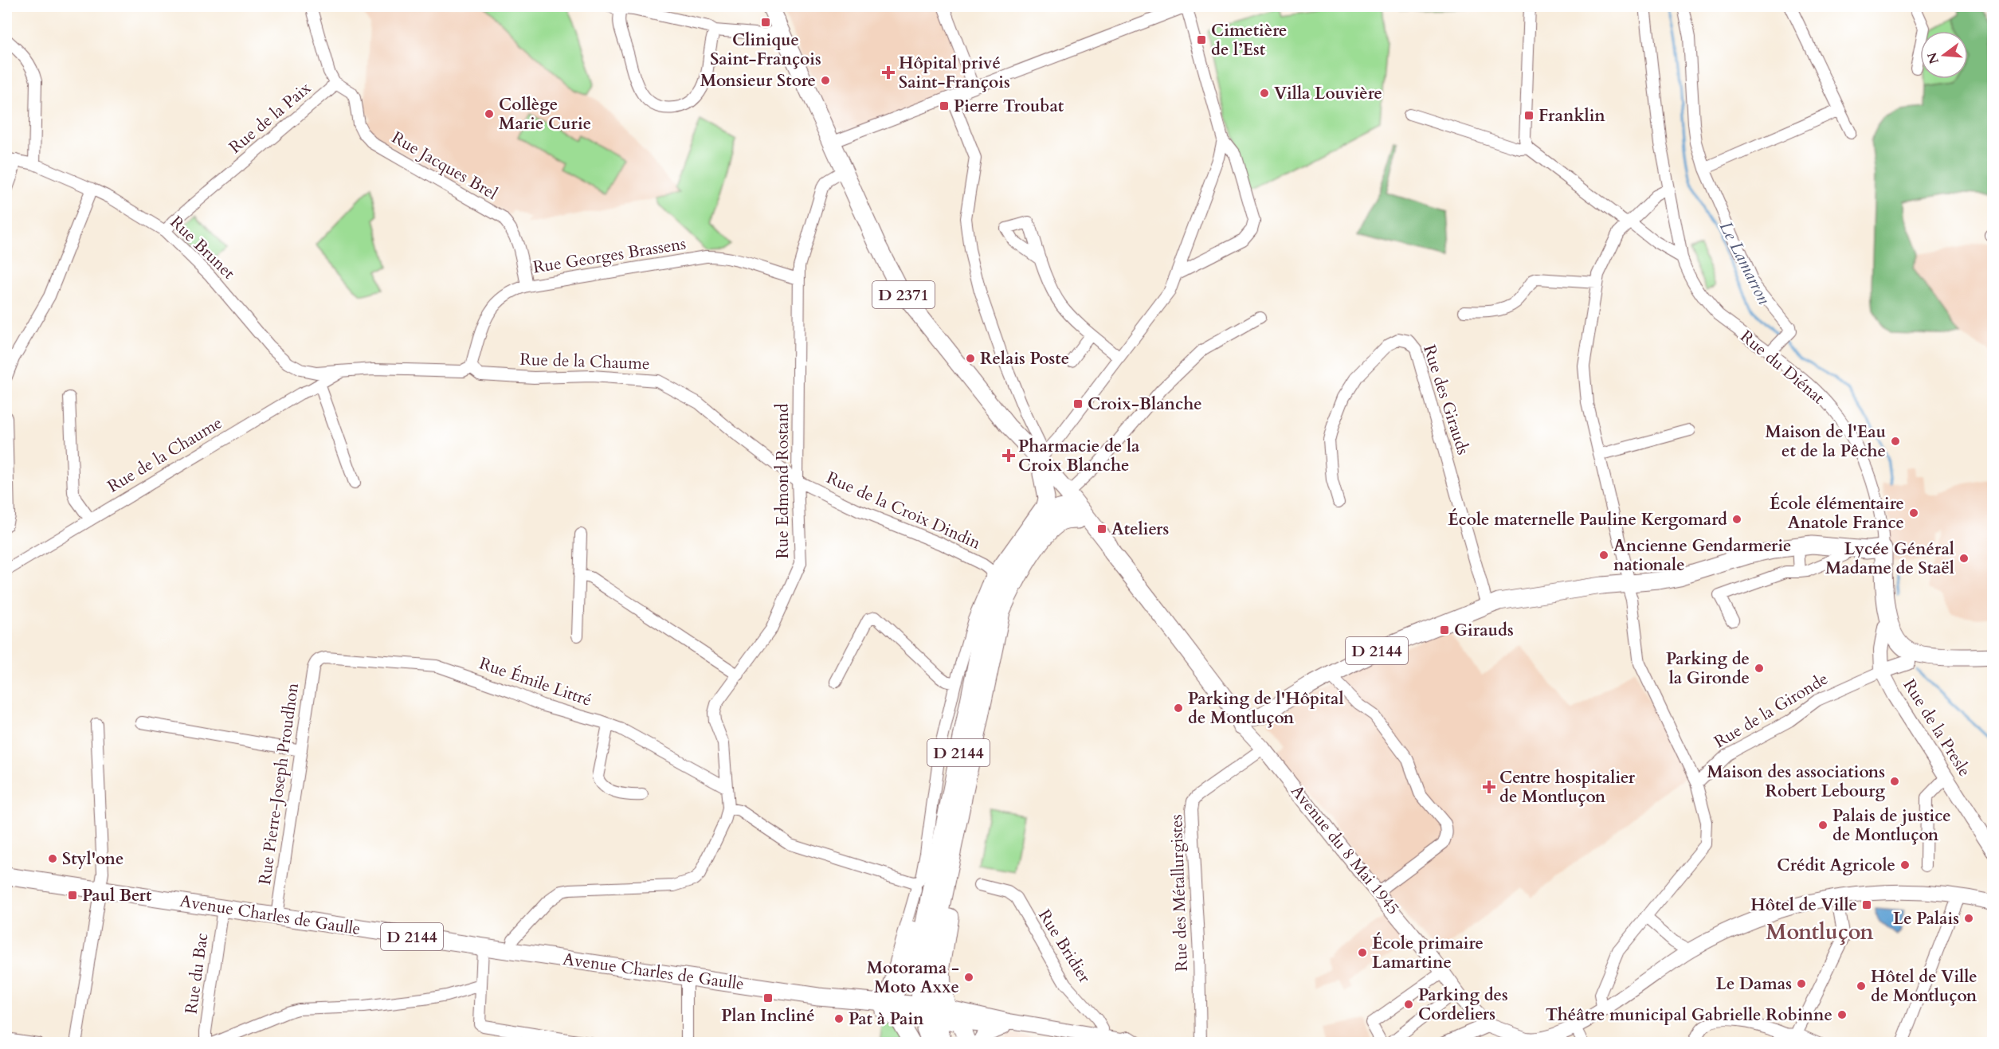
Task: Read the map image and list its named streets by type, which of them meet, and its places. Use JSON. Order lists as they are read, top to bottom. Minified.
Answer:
{"streets":{"main road":["D 2371","Rue du Diénat","D 2144","Rue de la Gironde","Rue de la Presle","Avenue du 8 Mai 1945","Avenue Charles de Gaulle"],"street":["Rue de la Paix","Rue Jacques Brel","Rue Brunet","Rue Georges Brassens","Rue de la Chaume","Rue des Girauds","Rue Edmond Rostand","Rue de la Croix Dindin","Rue Émile Littré","Rue Pierre-Joseph Proudhon","Rue des Métallurgistes","Rue Bridier","Rue du Bac"]},"crossings":[["Rue de la Paix","Rue Jacques Brel"],["Rue de la Paix","Rue Brunet"],["Rue Jacques Brel","Rue Georges Brassens"],["Rue Brunet","Rue de la Chaume"],["Rue Georges Brassens","Rue de la Chaume"],["Rue Georges Brassens","Rue Edmond Rostand"],["D 2371","Rue Edmond Rostand"],["Rue de la Chaume","Rue Edmond Rostand"],["Rue de la Chaume","Rue de la Croix Dindin"],["Rue du Diénat","D 2144"],["Rue des Girauds","D 2144"],["Rue Edmond Rostand","Rue de la Croix Dindin"],["Rue Edmond Rostand","Rue Émile Littré"],["D 2144","Avenue du 8 Mai 1945"],["D 2144","Avenue Charles de Gaulle"],["Rue Émile Littré","Rue Pierre-Joseph Proudhon"],["Rue de la Gironde","Rue de la Presle"],["Rue Pierre-Joseph Proudhon","Avenue Charles de Gaulle"],["Avenue du 8 Mai 1945","Rue des Métallurgistes"],["Avenue Charles de Gaulle","Rue Bridier"],["Avenue Charles de Gaulle","Rue du Bac"]],"districts":["Montluçon"],"water":["Le Lamarron"],"places":{"transit":["Clinique Saint-François","Cimetière de l’Est","Pierre Troubat","Franklin","Croix-Blanche","Ateliers","Girauds","Paul Bert","Hôtel de Ville","Plan Incliné"],"health":["Hôpital privé Saint-François","Pharmacie de la Croix Blanche","Centre hospitalier de Montluçon"],"other":["Monsieur Store","Villa Louvière","Collège Marie Curie","Relais Poste","Maison de l'Eau et de la Pêche","École élémentaire Anatole France","École maternelle Pauline Kergomard","Ancienne Gendarmerie nationale","Lycée Général Madame de Staël","Parking de la Gironde","Parking de l'Hôpital de Montluçon","Maison des associations Robert Lebourg","Palais de justice de Montluçon","Styl'one","Crédit Agricole","Le Palais","École primaire Lamartine","Motorama - Moto Axxe","Le Damas","Hôtel de Ville de Montluçon","Parking des Cordeliers","Théâtre municipal Gabrielle Robinne","Pat à Pain"]},"north":"left"}
